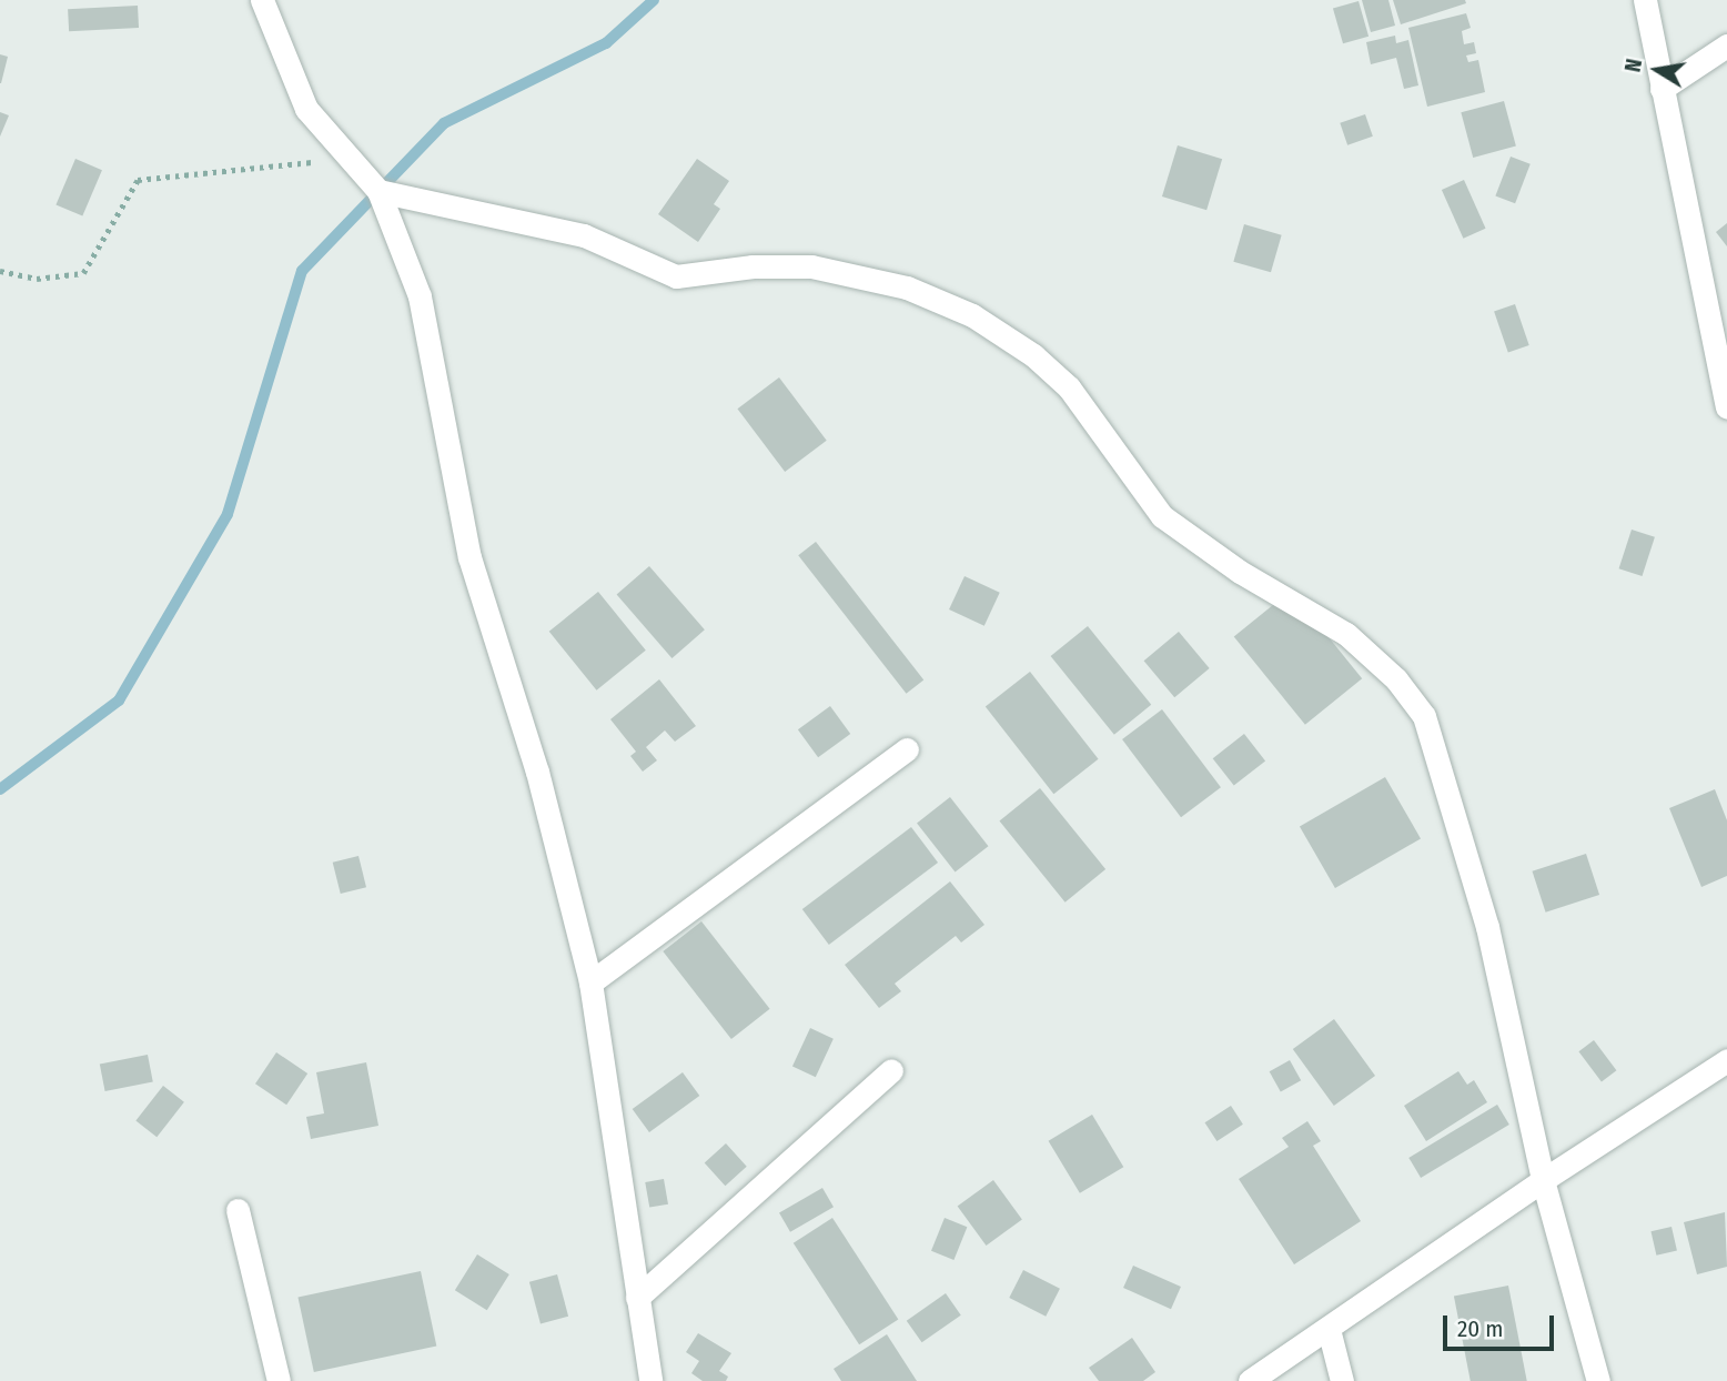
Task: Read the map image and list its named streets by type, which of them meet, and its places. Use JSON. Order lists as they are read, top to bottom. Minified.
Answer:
{"scale_bar":"20 m","north":"left"}
